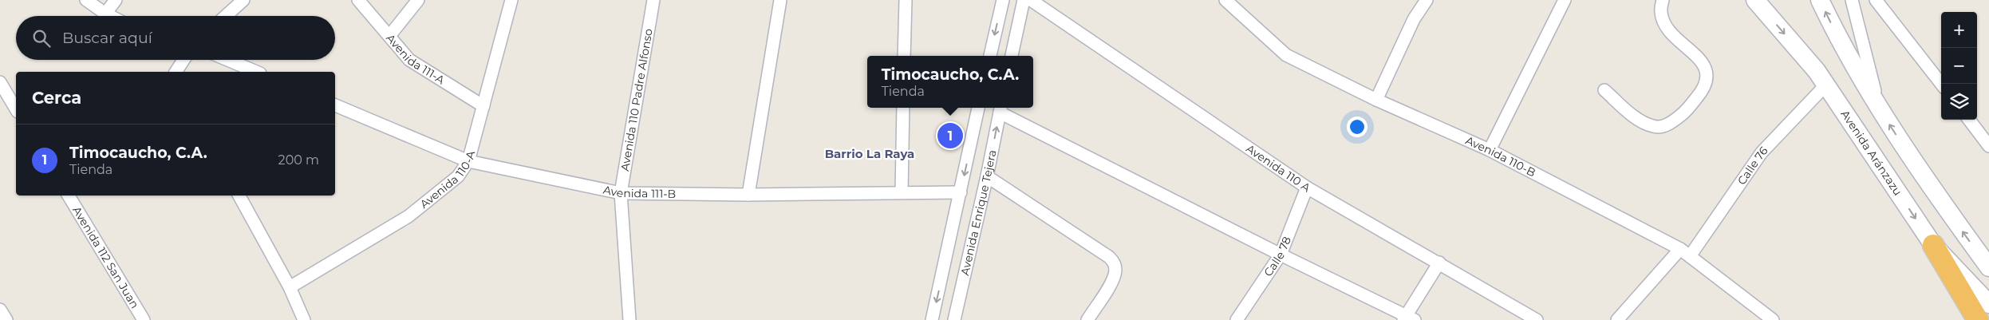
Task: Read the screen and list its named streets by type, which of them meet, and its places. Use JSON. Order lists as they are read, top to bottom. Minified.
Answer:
{"streets":{"main road":["Avenida Aránzazu"],"street":["Avenida 111-A","Avenida 110 Padre Alfonso","Avenida 110-B","Calle 76","Avenida 110 A","Avenida 110-A","Avenida 111-B","Avenida Enrique Tejera","Calle 78","Avenida 112 San Juan"]},"crossings":[["Avenida 111-A","Avenida 110-A"],["Avenida 110 Padre Alfonso","Avenida 111-B"],["Avenida Aránzazu","Calle 76"],["Avenida 110-B","Calle 76"],["Avenida 110 A","Calle 78"],["Avenida 110-A","Avenida 111-B"],["Avenida 111-B","Avenida Enrique Tejera"]],"districts":["Barrio La Raya"],"page":{"map_buttons":["+","−"],"search":"Buscar aquí","popup":["Timocaucho, C.A.","Tienda"],"heading":"Cerca","pins":"1","list":[{"mark":"1","name":"Timocaucho, C.A.","note":"Tienda","value":"200 m"}]}}
